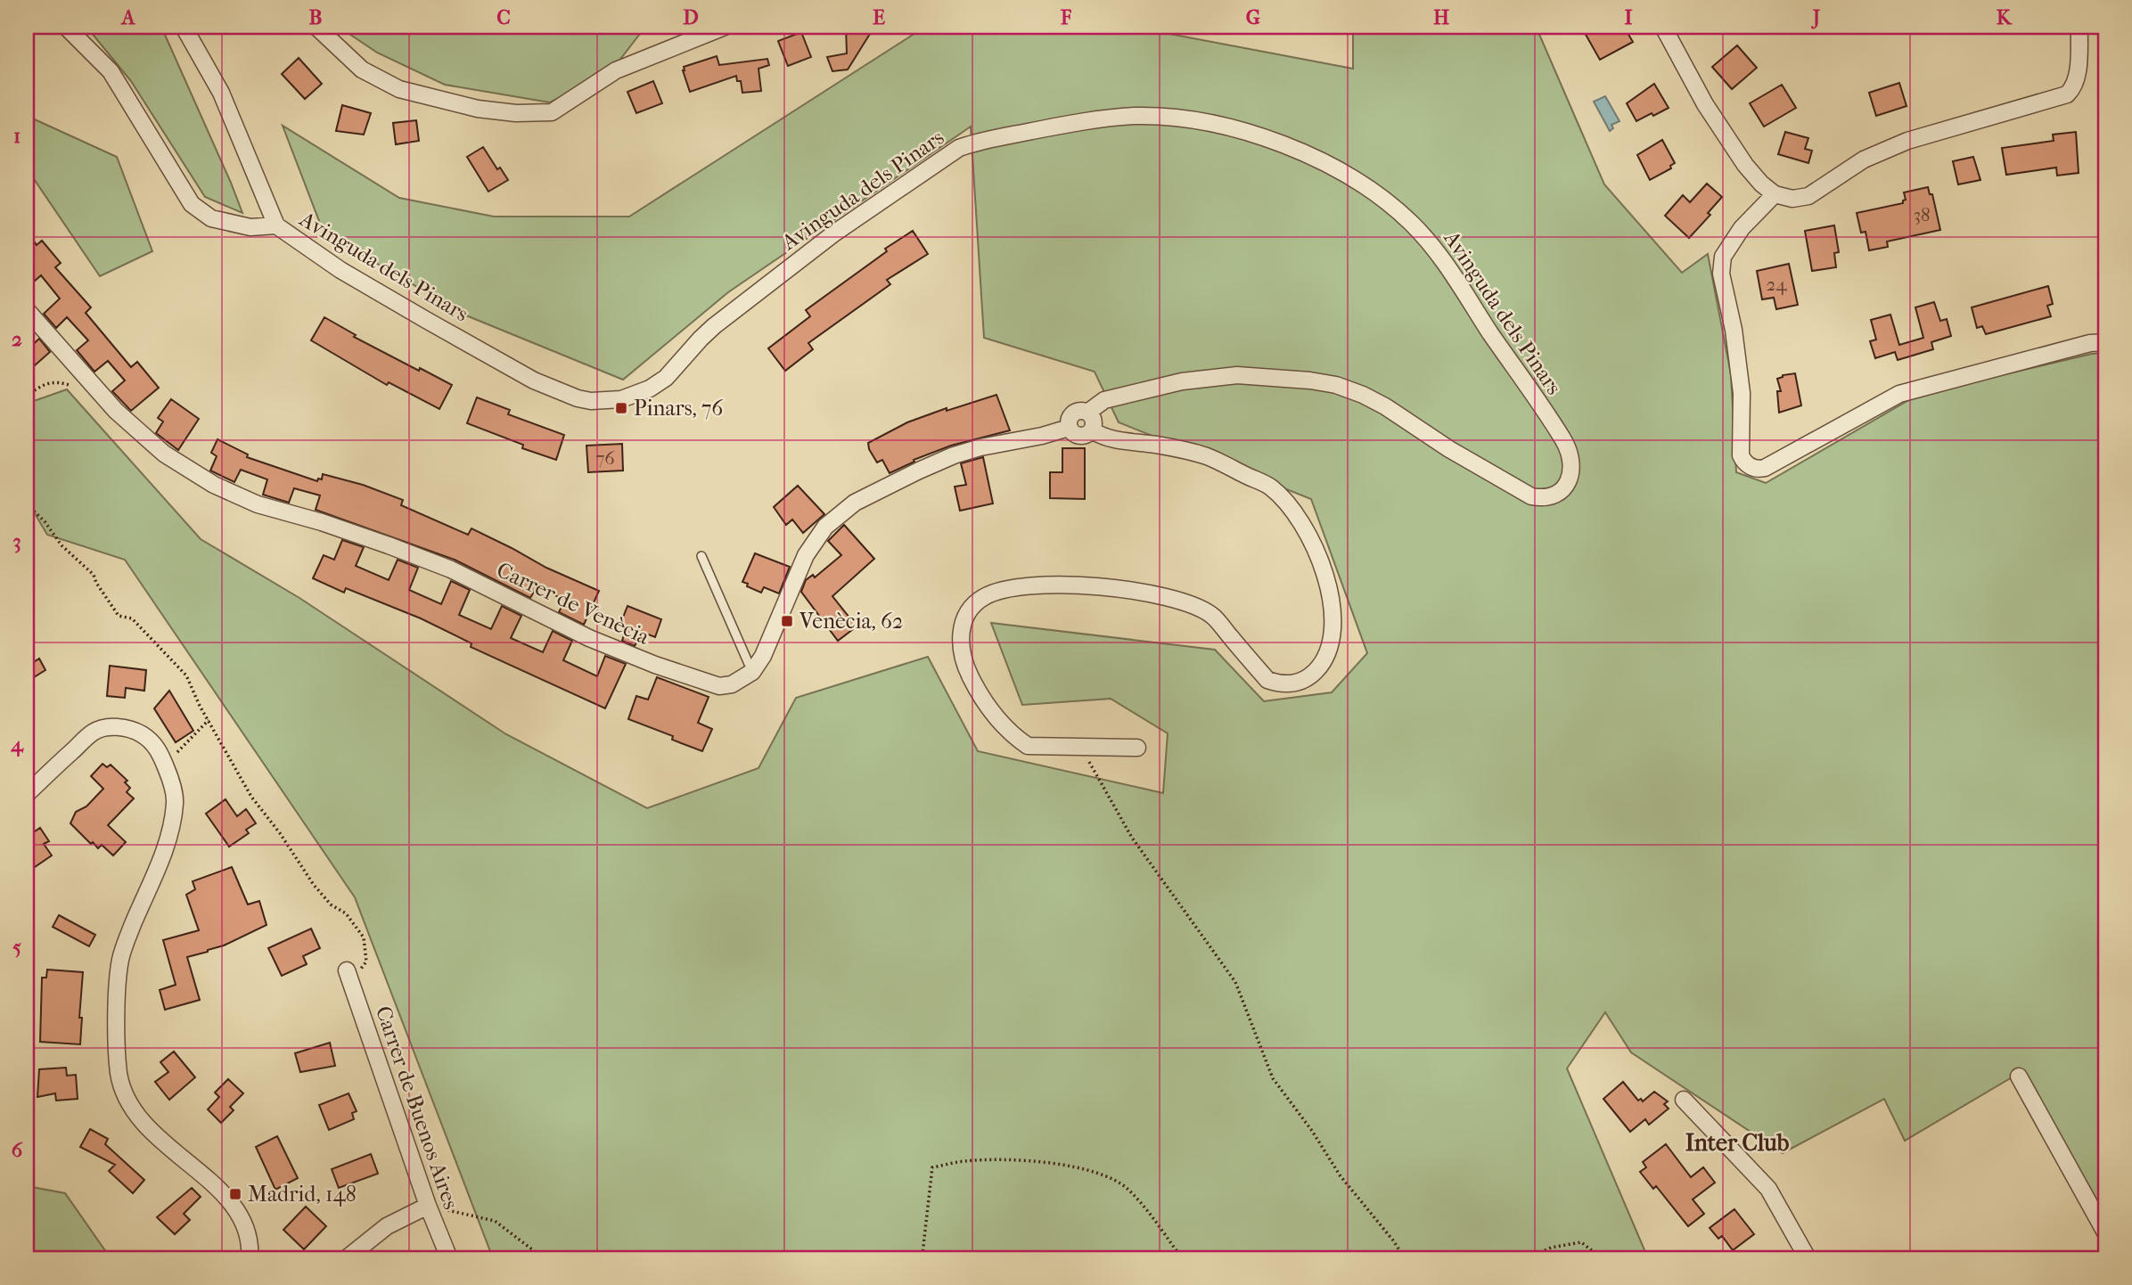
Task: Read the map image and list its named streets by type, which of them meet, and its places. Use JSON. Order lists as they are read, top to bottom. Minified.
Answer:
{"streets":{"street":["Avinguda dels Pinars","Carrer de Venècia","Carrer de Buenos Aires"]},"districts":["Inter Club"],"places":{"transit":["Pinars, 76","Venècia, 62","Madrid, 148"]},"house_numbers":["38","24","76"],"grid":{"columns":["A","B","C","D","E","F","G","H","I","J","K"],"rows":["1","2","3","4","5","6"]}}
